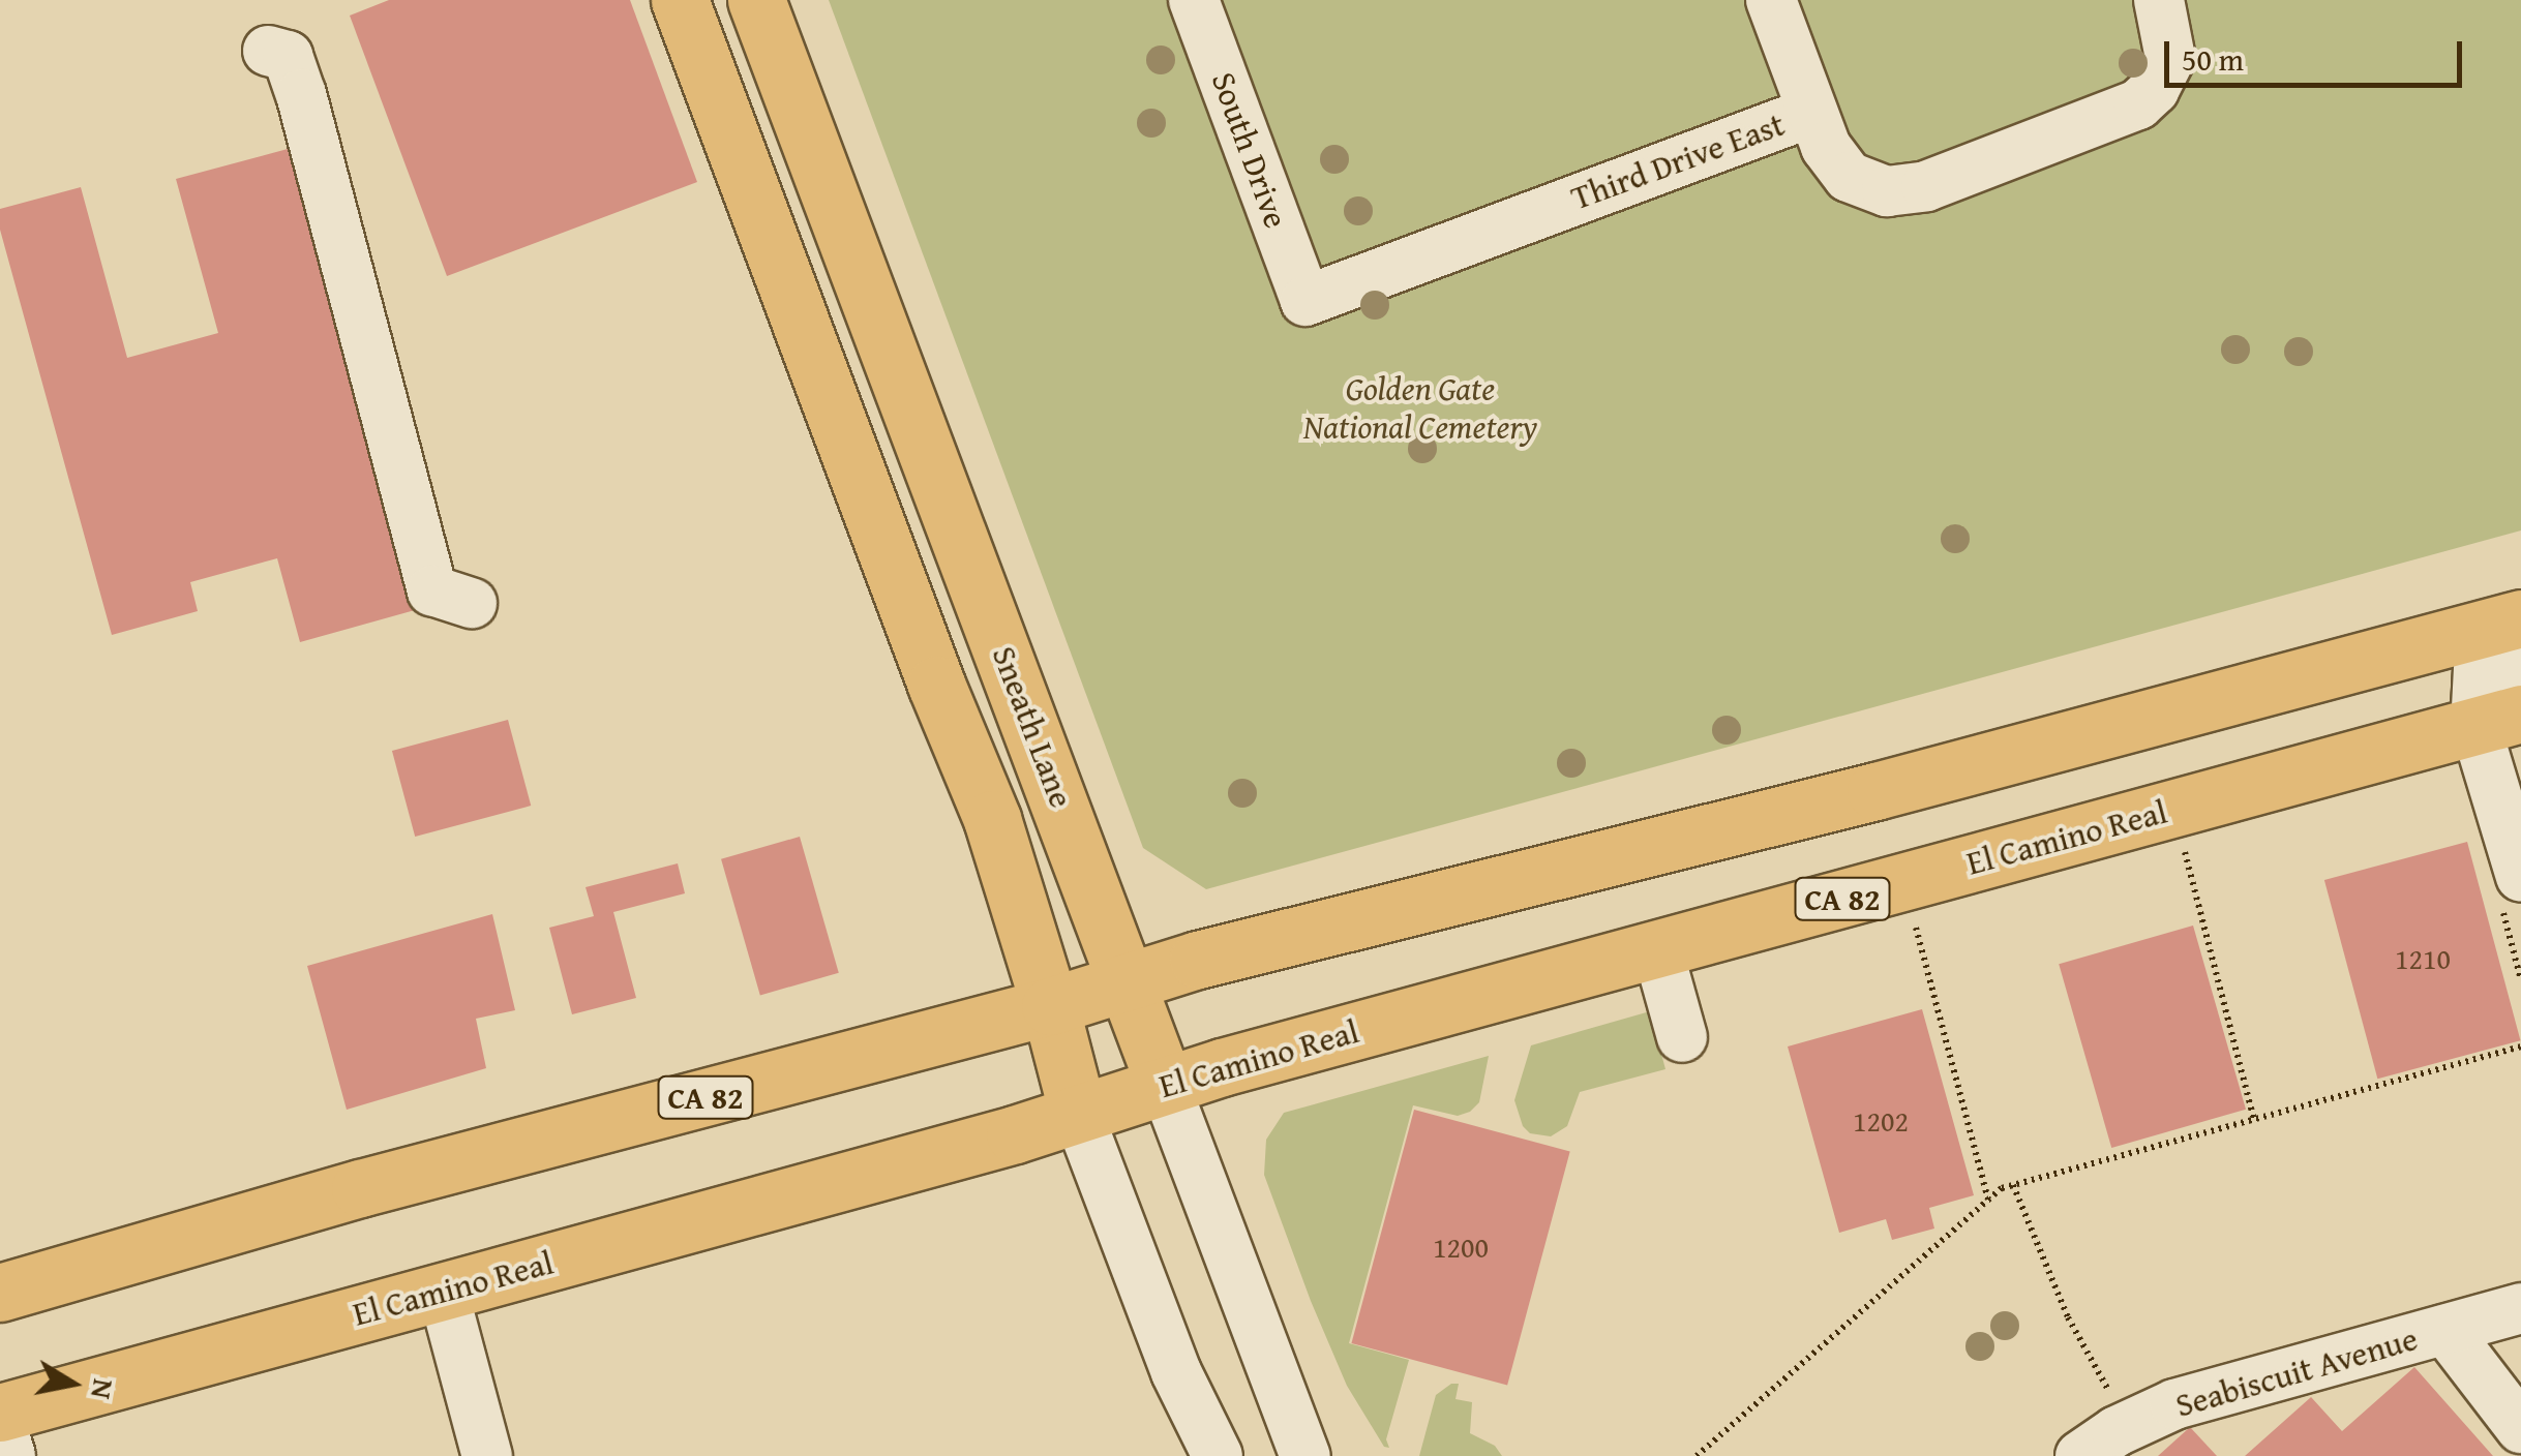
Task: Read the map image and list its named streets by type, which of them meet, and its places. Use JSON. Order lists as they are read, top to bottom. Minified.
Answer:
{"streets":{"main road":["Sneath Lane","El Camino Real","CA 82"],"street":["South Drive","Third Drive East","Seabiscuit Avenue"]},"crossings":[["South Drive","Third Drive East"],["Sneath Lane","El Camino Real"],["Sneath Lane","CA 82"]],"parks":["Golden Gate National Cemetery"],"house_numbers":["1210","1202","1200"],"scale_bar":"50 m","north":"right"}
